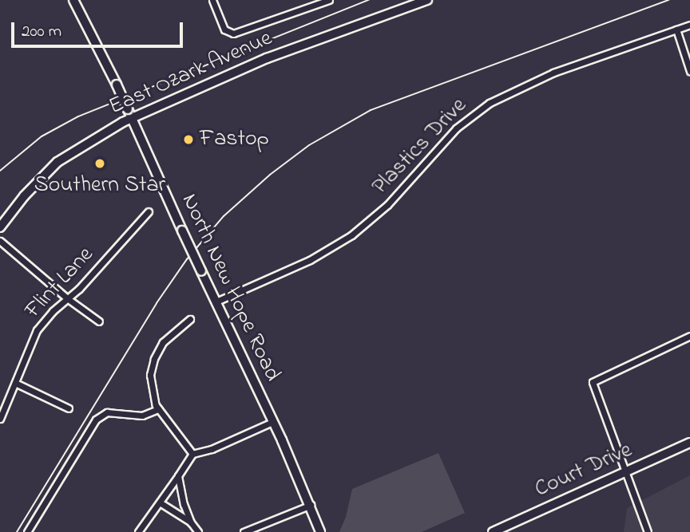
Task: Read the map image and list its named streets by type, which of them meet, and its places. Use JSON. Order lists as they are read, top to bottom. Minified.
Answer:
{"streets":{"main road":["East Ozark Avenue","North New Hope Road","Court Drive"],"street":["Plastics Drive","Flint Lane"]},"crossings":[["East Ozark Avenue","North New Hope Road"],["Plastics Drive","North New Hope Road"]],"places":["Fastop","Southern Star"],"scale_bar":"200 m"}
